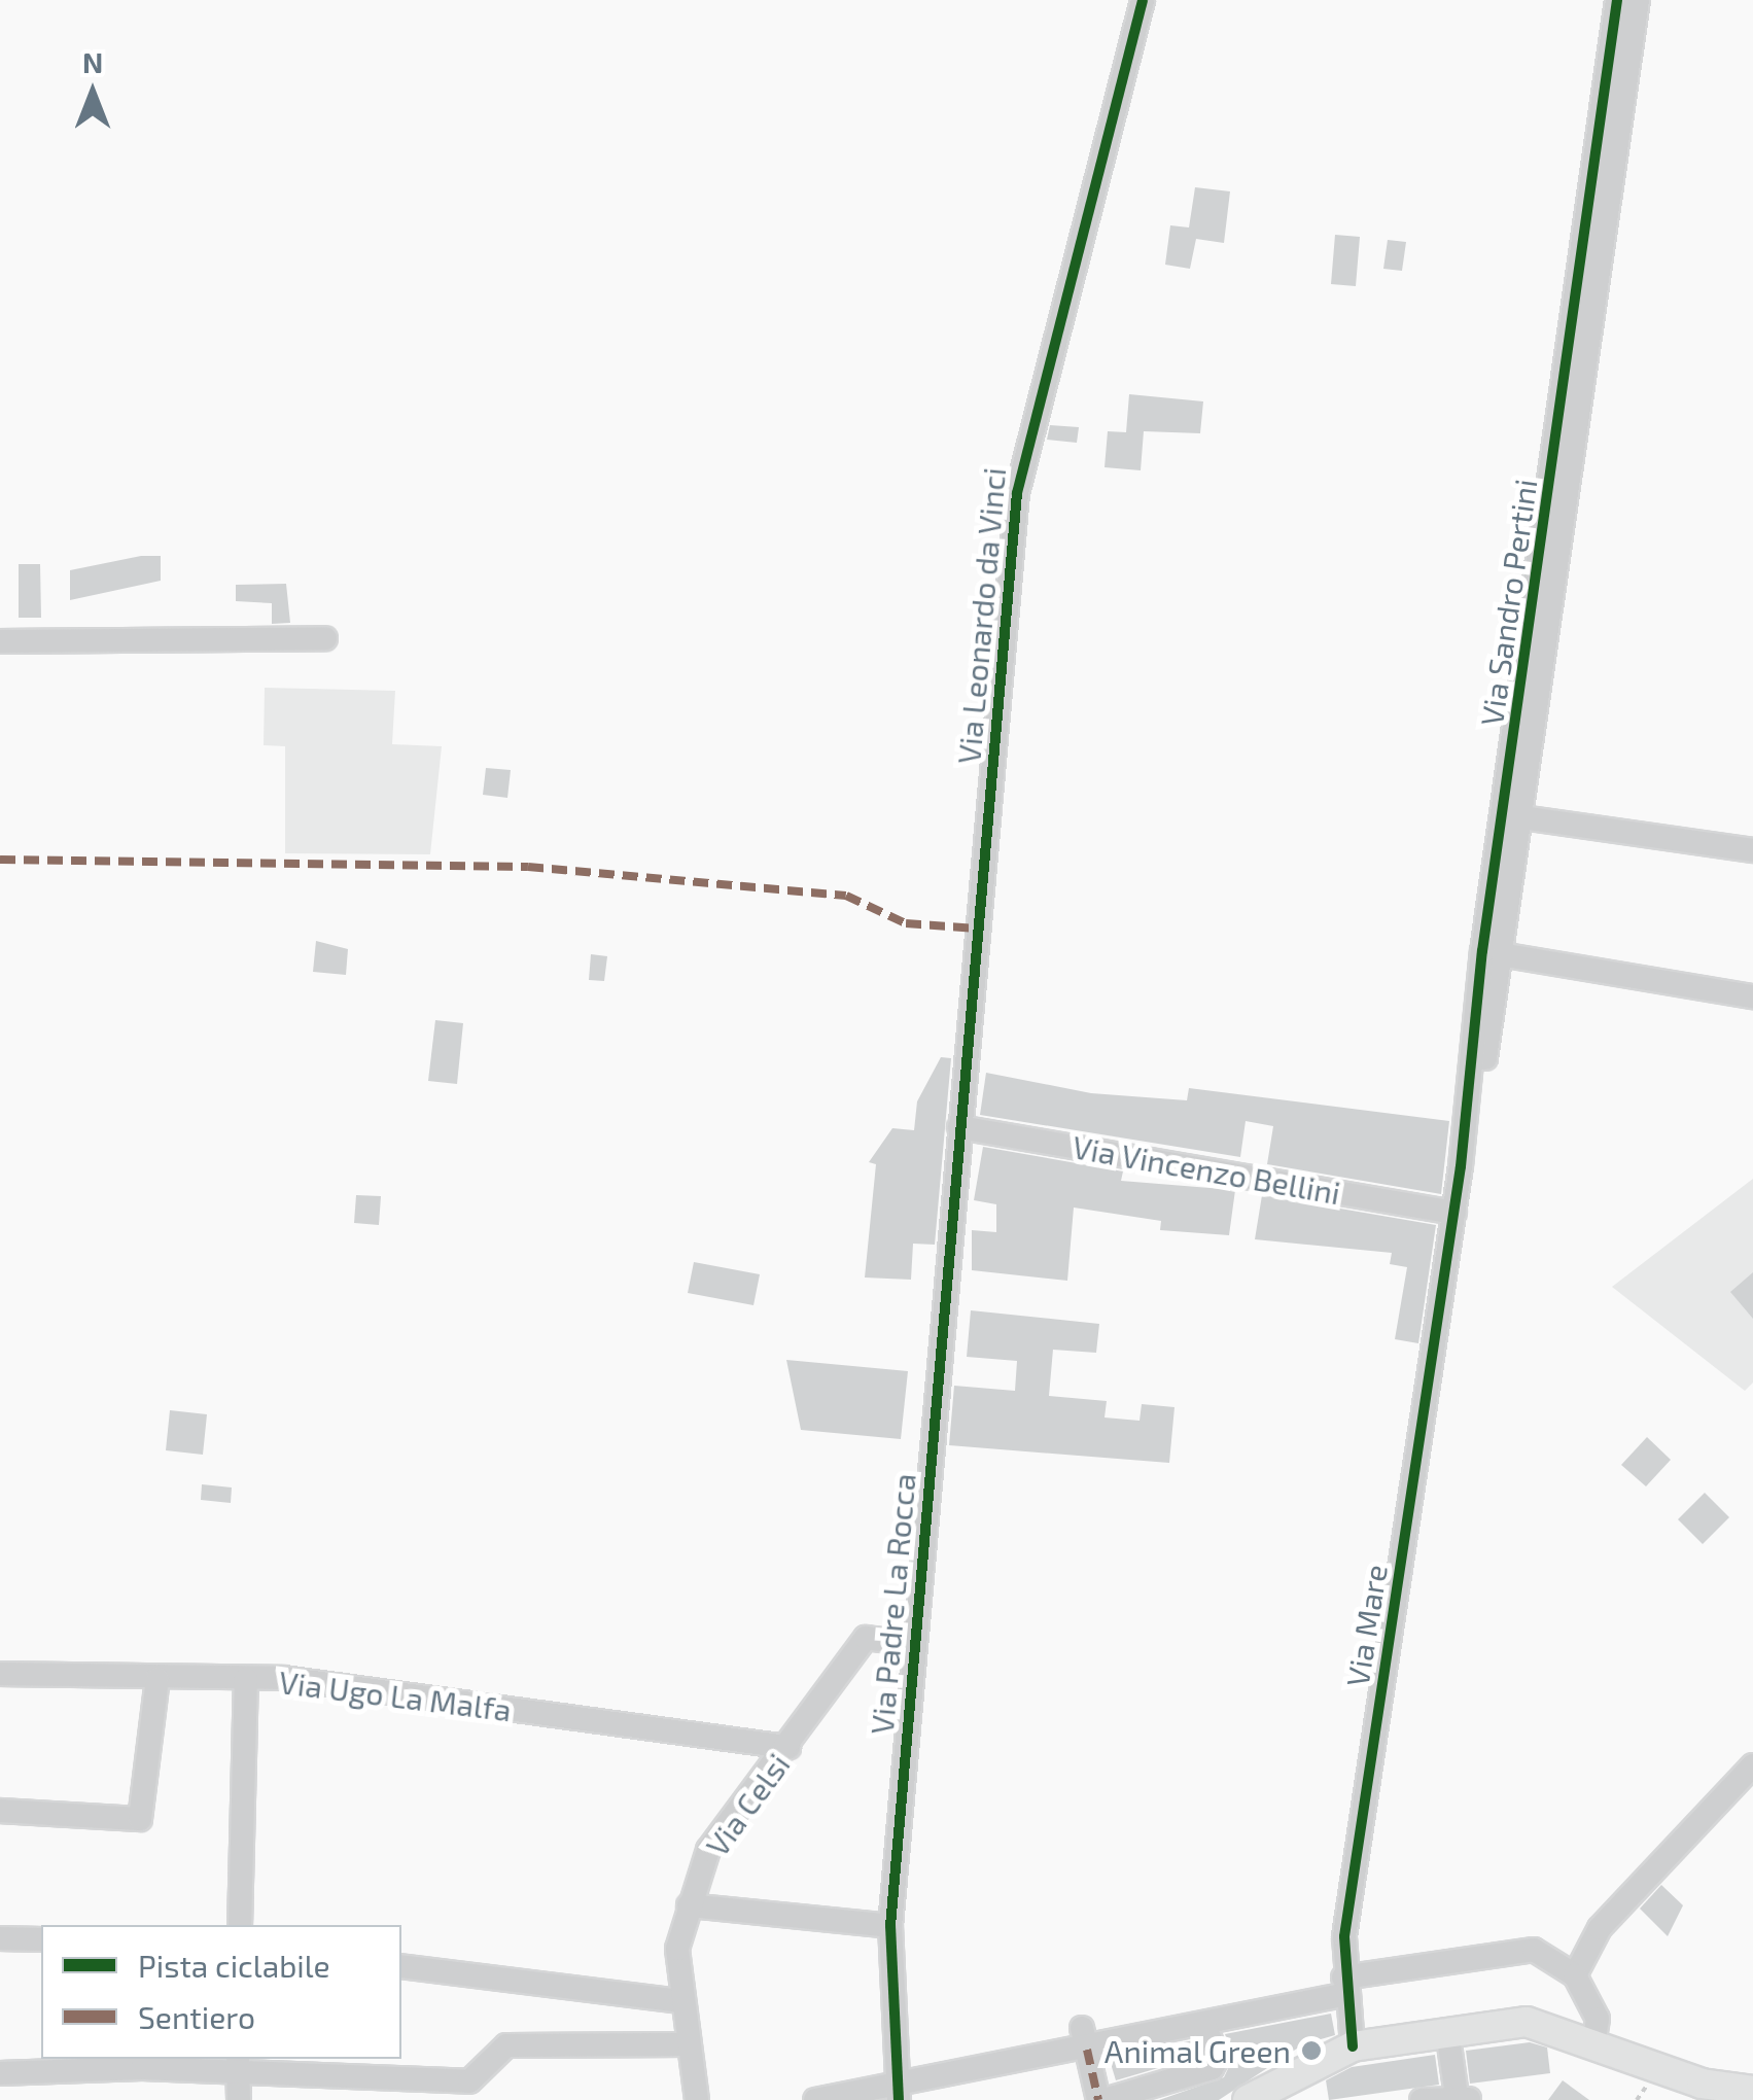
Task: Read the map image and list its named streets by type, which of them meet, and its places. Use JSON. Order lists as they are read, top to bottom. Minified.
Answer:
{"streets":{"street":["Via Sandro Pertini","Via Leonardo da Vinci","Via Vincenzo Bellini","Via Padre La Rocca","Via Mare","Via Ugo La Malfa","Via Celsi"]},"crossings":[["Via Sandro Pertini","Via Vincenzo Bellini"],["Via Sandro Pertini","Via Mare"],["Via Leonardo da Vinci","Via Vincenzo Bellini"],["Via Leonardo da Vinci","Via Padre La Rocca"],["Via Vincenzo Bellini","Via Padre La Rocca"],["Via Vincenzo Bellini","Via Mare"],["Via Padre La Rocca","Via Celsi"],["Via Ugo La Malfa","Via Celsi"]],"places":["Animal Green"],"legend":["Pista ciclabile","Sentiero"],"north":"top"}
